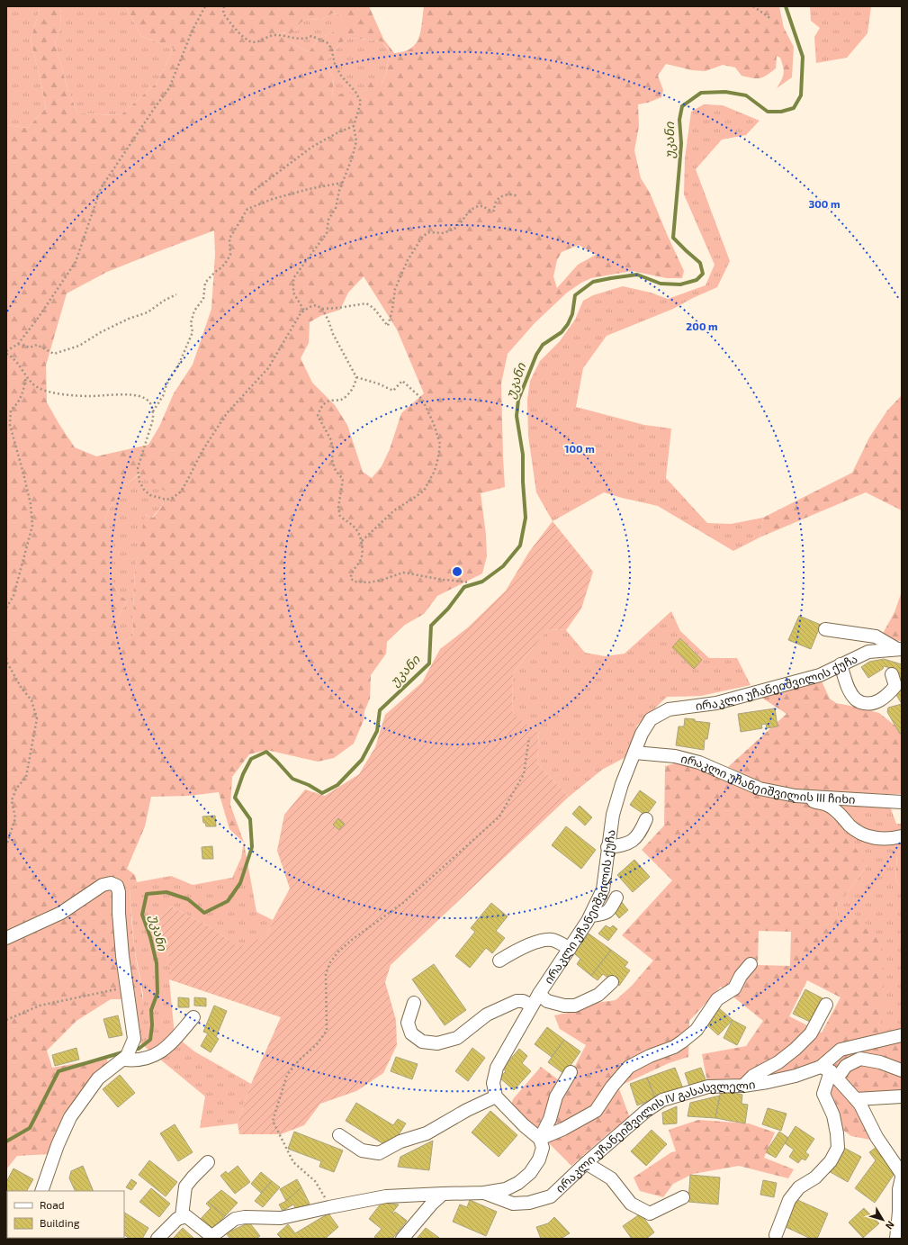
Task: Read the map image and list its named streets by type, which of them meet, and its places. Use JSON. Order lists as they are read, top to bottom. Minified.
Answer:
{"streets":{"street":["ირაკლი უჩანეიშვილის ქუჩა","ირაკლი უჩანეიშვილის III ჩიხი","ირაკლი უჩანეიშვილის IV გასასვლელი"]},"crossings":[["ირაკლი უჩანეიშვილის ქუჩა","ირაკლი უჩანეიშვილის III ჩიხი"]],"water":["უკანი"],"legend":["Road","Building"],"north":"bottom right","rings":["300 m","200 m","100 m"]}
